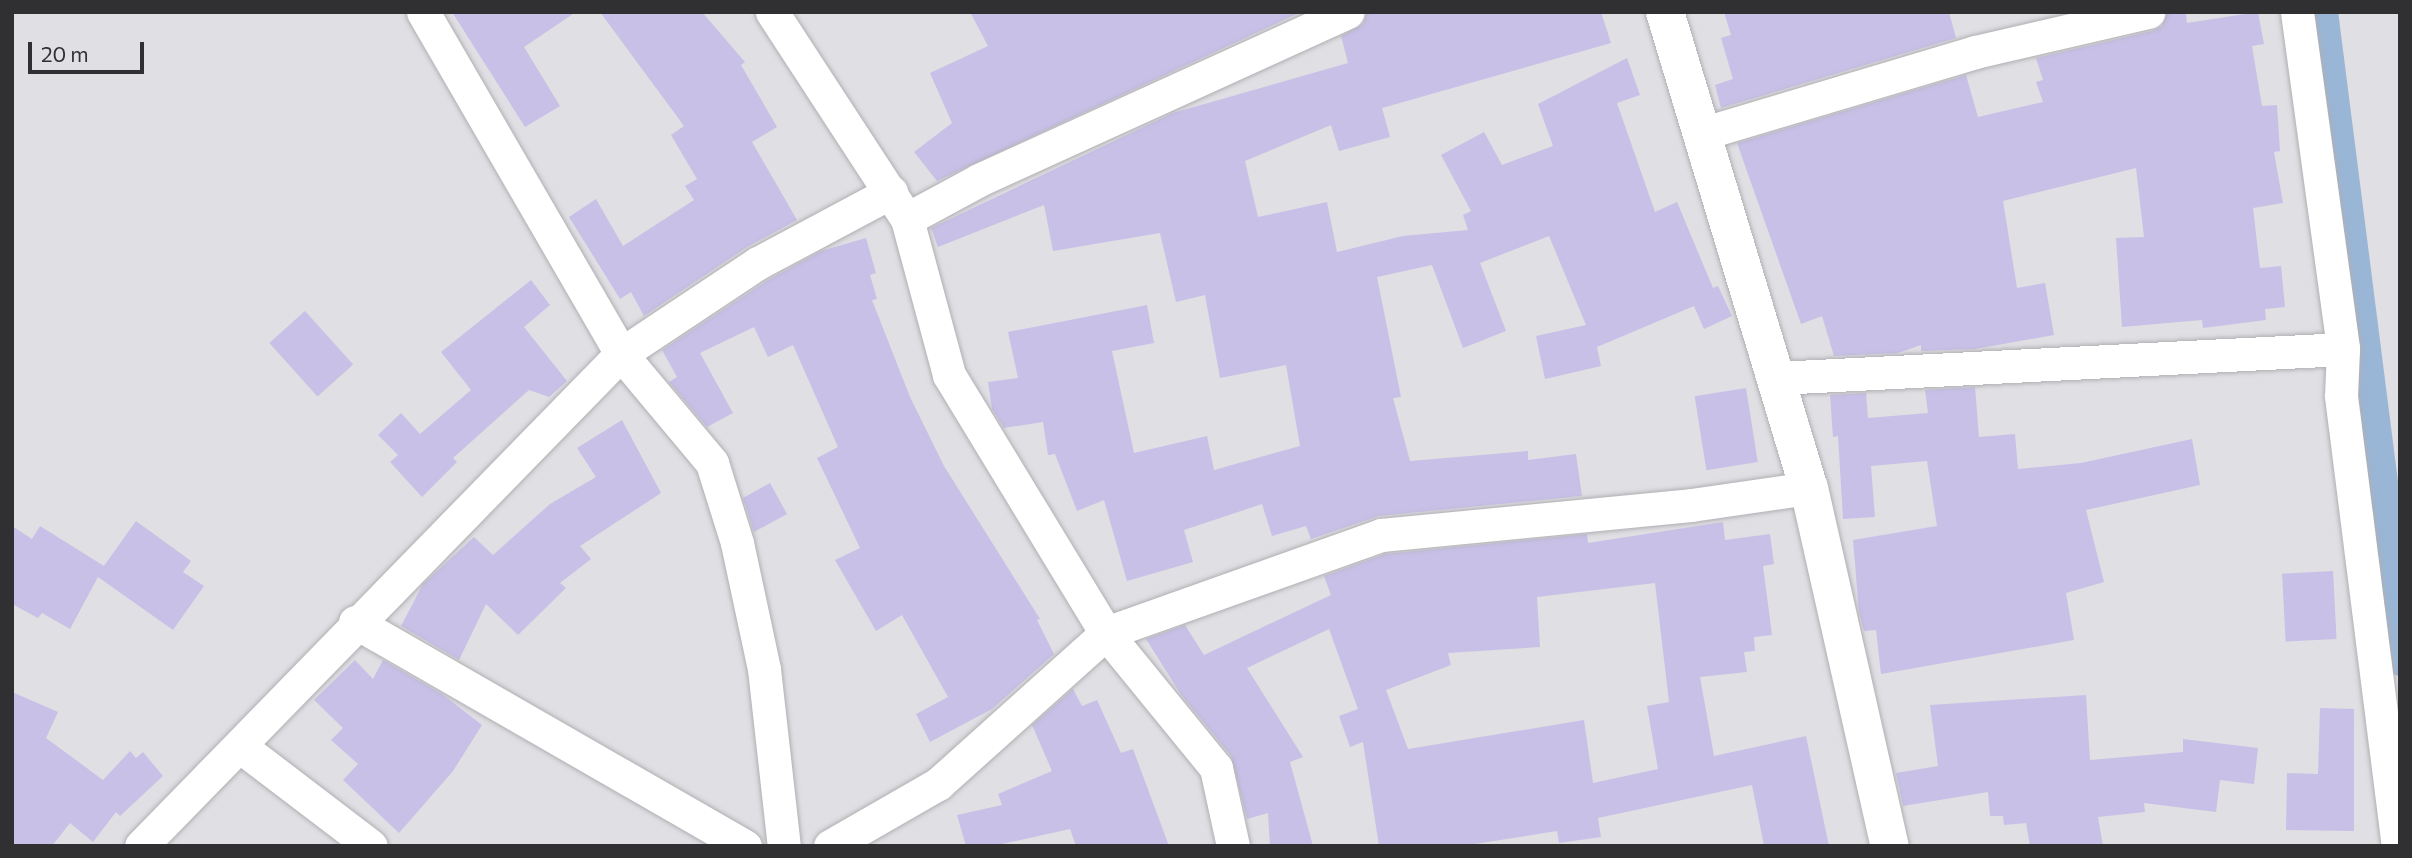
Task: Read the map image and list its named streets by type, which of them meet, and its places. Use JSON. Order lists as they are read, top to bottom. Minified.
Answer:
{"scale_bar":"20 m"}
